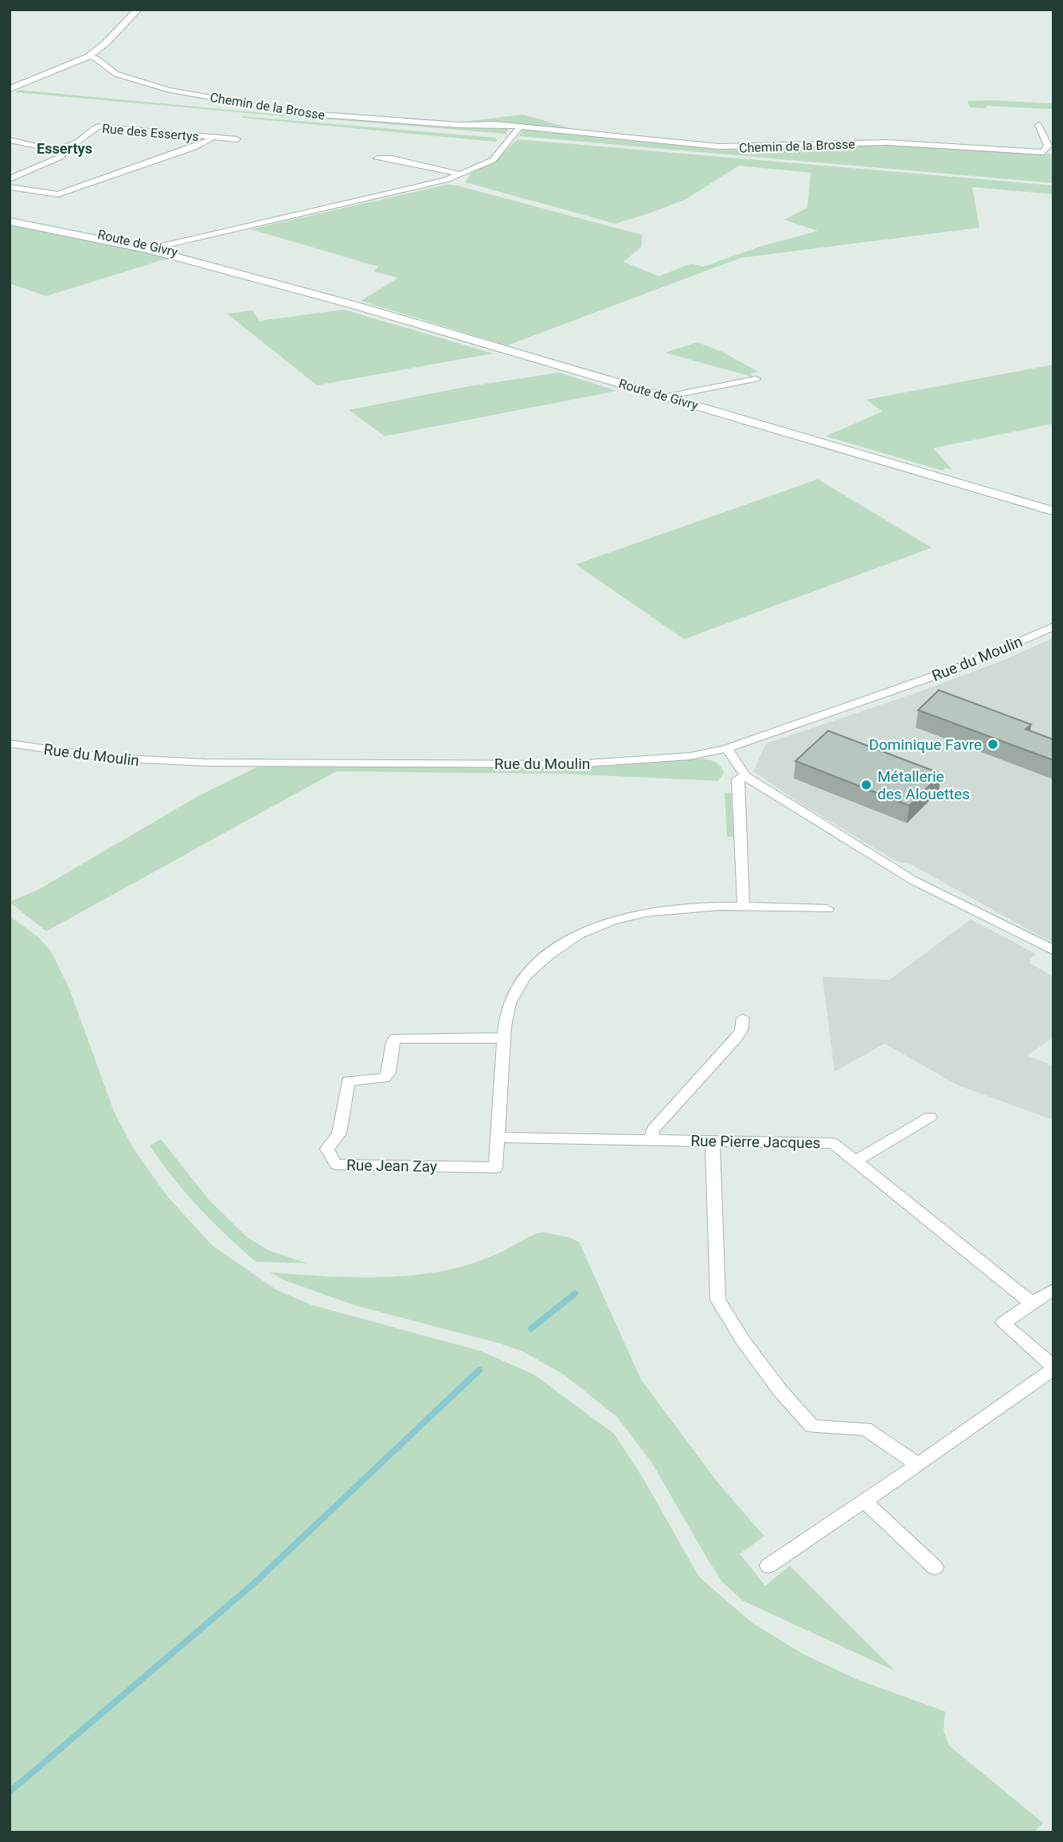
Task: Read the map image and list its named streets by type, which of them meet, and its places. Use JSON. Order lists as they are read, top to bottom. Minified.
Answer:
{"streets":{"main road":["Route de Givry"],"street":["Chemin de la Brosse","Rue des Essertys","Rue du Moulin","Rue Pierre Jacques","Rue Jean Zay"]},"crossings":[["Rue Pierre Jacques","Rue Jean Zay"]],"districts":["Essertys"],"places":["Dominique Favre","Métallerie des Alouettes"]}
